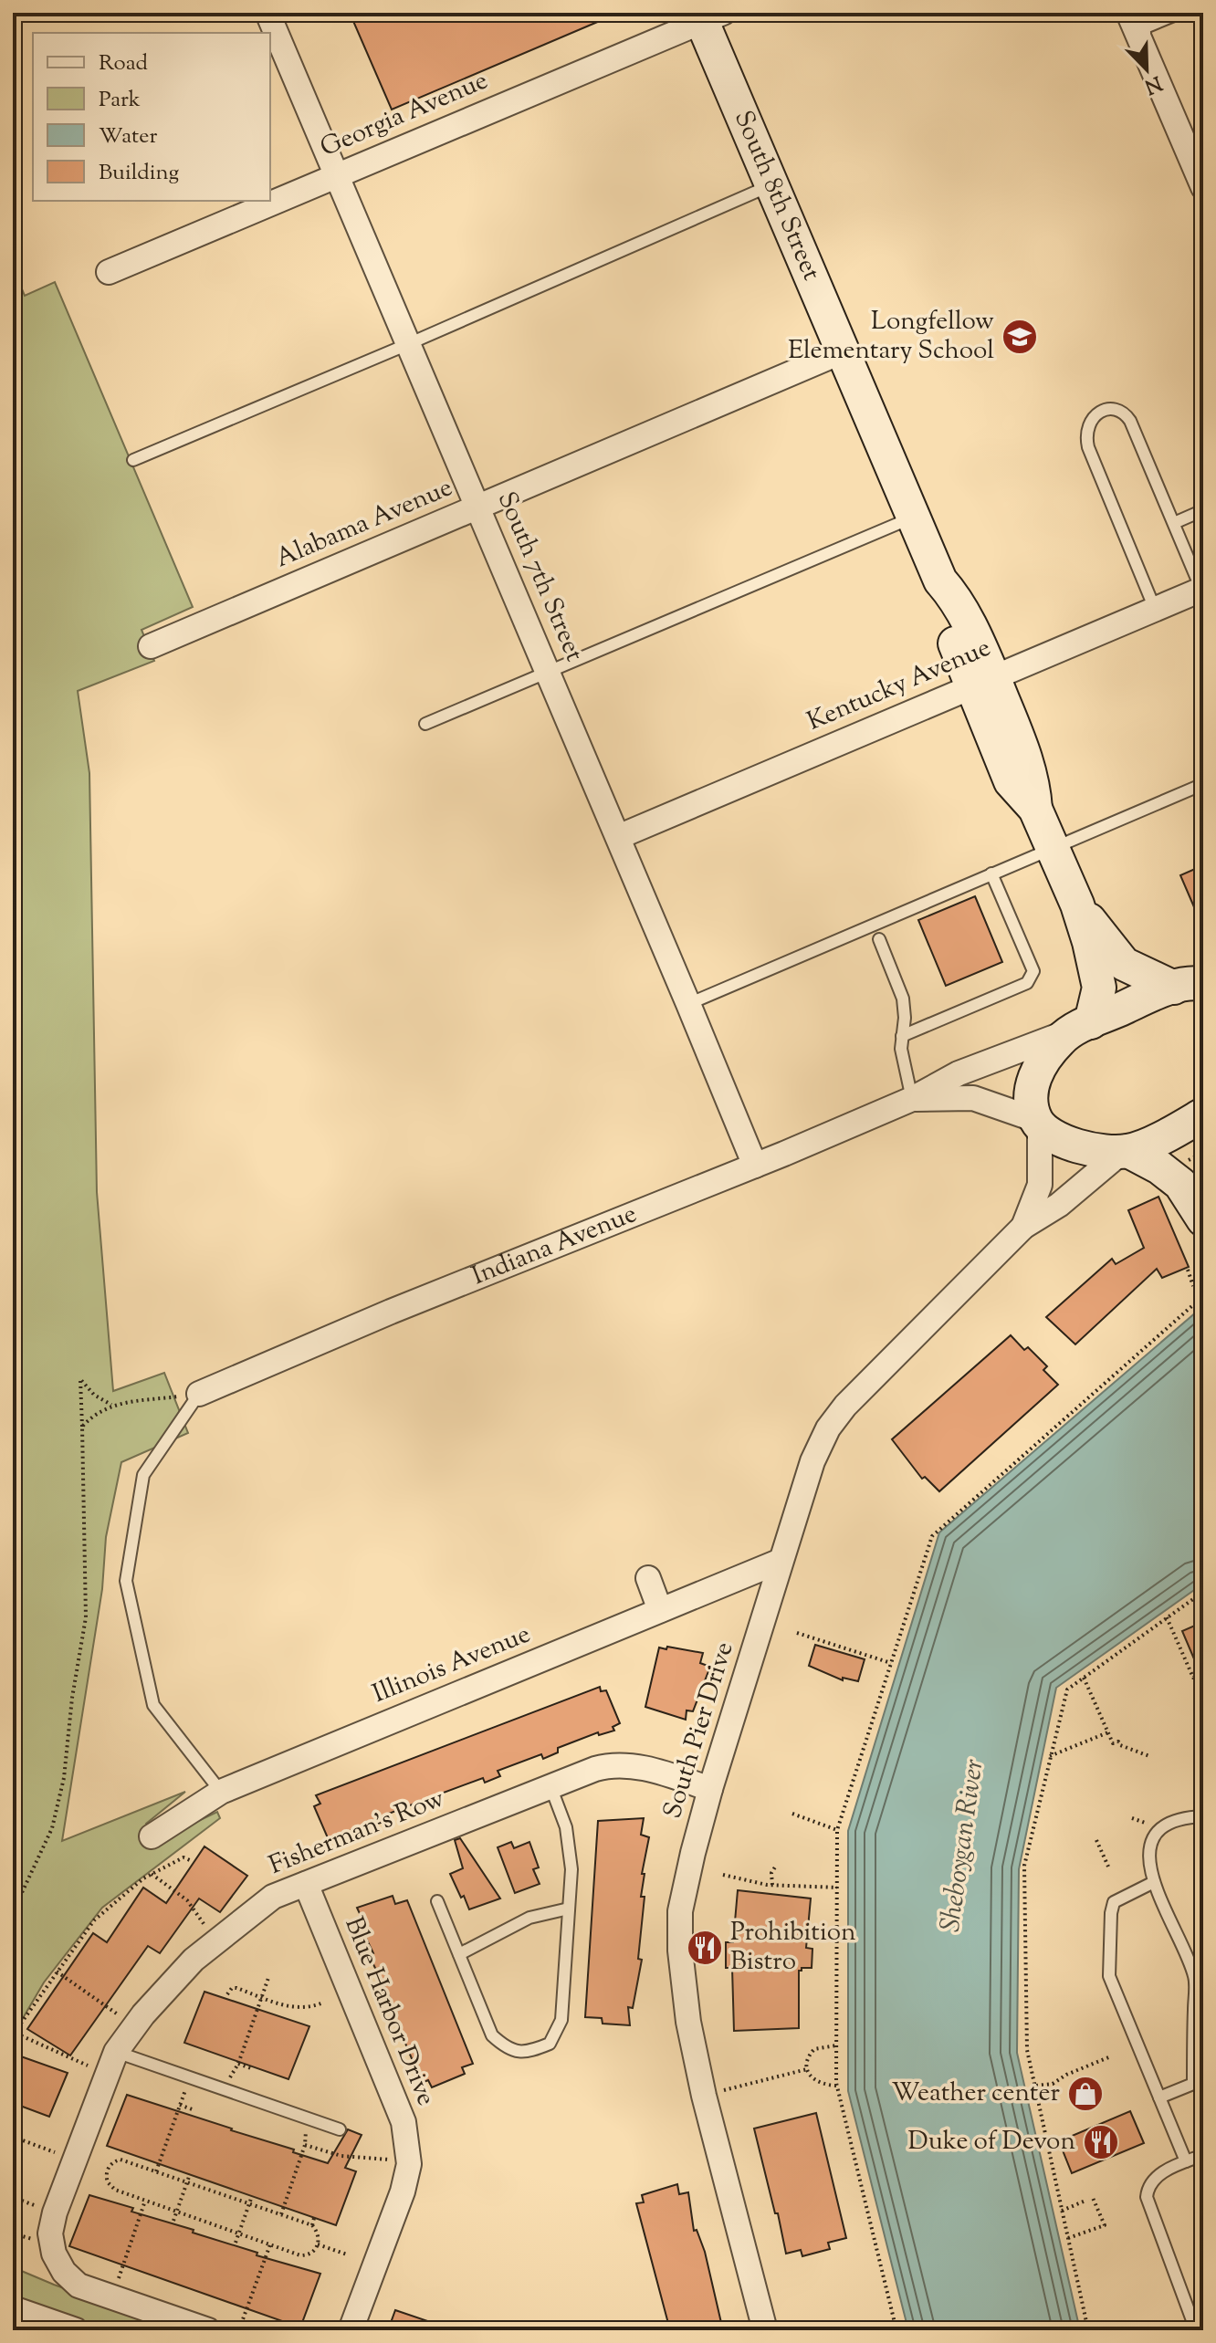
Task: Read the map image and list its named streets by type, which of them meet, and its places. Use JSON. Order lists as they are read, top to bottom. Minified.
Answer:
{"streets":{"main road":["South 8th Street"],"street":["Georgia Avenue","Alabama Avenue","South 7th Street","Kentucky Avenue","Indiana Avenue","Illinois Avenue","South Pier Drive","Fisherman's Row","Blue Harbor Drive"]},"crossings":[["Georgia Avenue","South 8th Street"],["Georgia Avenue","South 7th Street"],["South 8th Street","Alabama Avenue"],["South 8th Street","Kentucky Avenue"],["South 8th Street","Indiana Avenue"],["Alabama Avenue","South 7th Street"],["South 7th Street","Kentucky Avenue"],["South 7th Street","Indiana Avenue"],["Indiana Avenue","South Pier Drive"],["Illinois Avenue","South Pier Drive"],["South Pier Drive","Fisherman's Row"],["Fisherman's Row","Blue Harbor Drive"]],"water":["Sheboygan River"],"places":{"school or university":["Longfellow Elementary School"],"restaurant":["Prohibition Bistro","Duke of Devon"],"shop":["Weather center"]},"legend":["Road","Park","Water","Building"],"north":"bottom right"}
